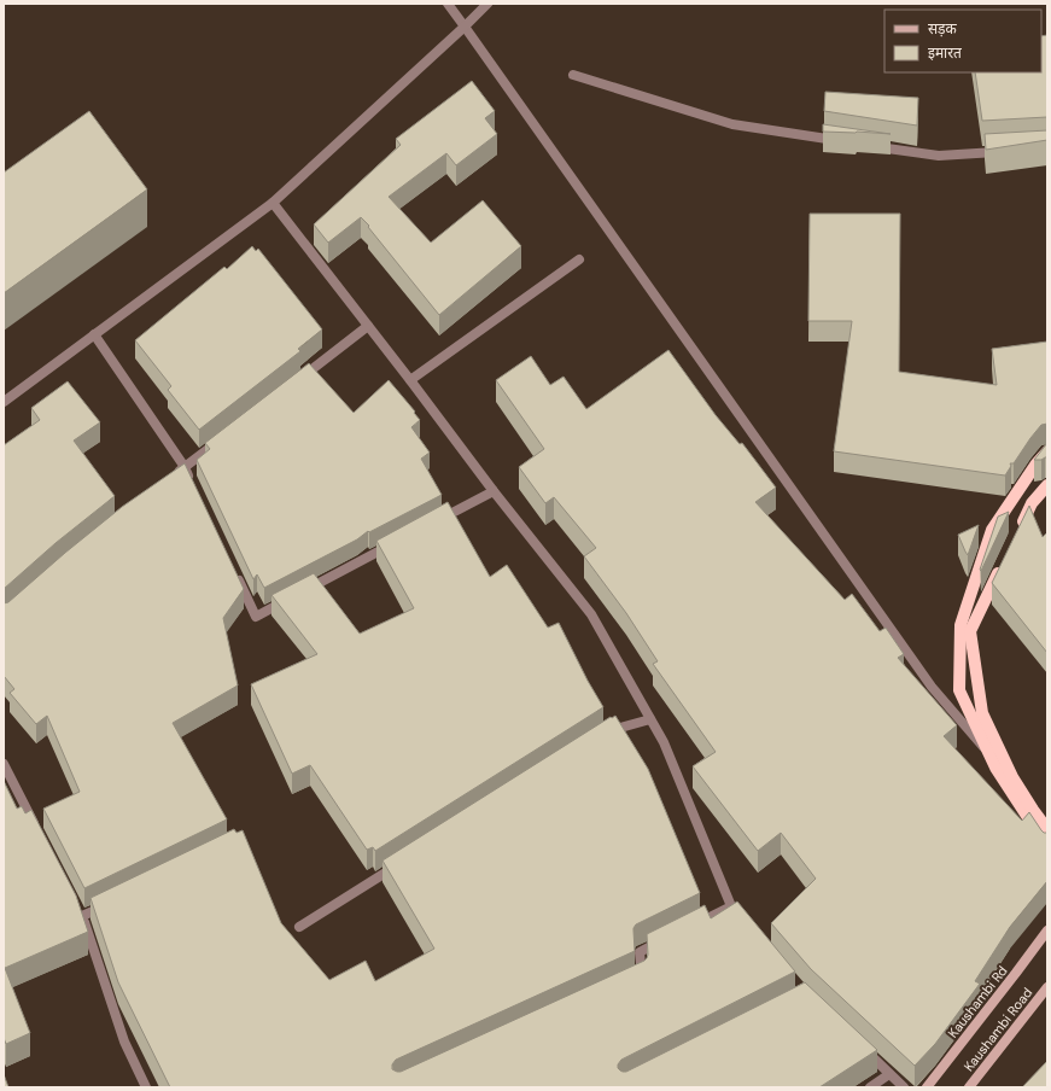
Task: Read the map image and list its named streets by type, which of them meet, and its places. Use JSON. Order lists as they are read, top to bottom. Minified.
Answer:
{"streets":{"main road":["Kaushambi Rd","Kaushambi Road"]},"legend":["सड़क","इमारत"]}
